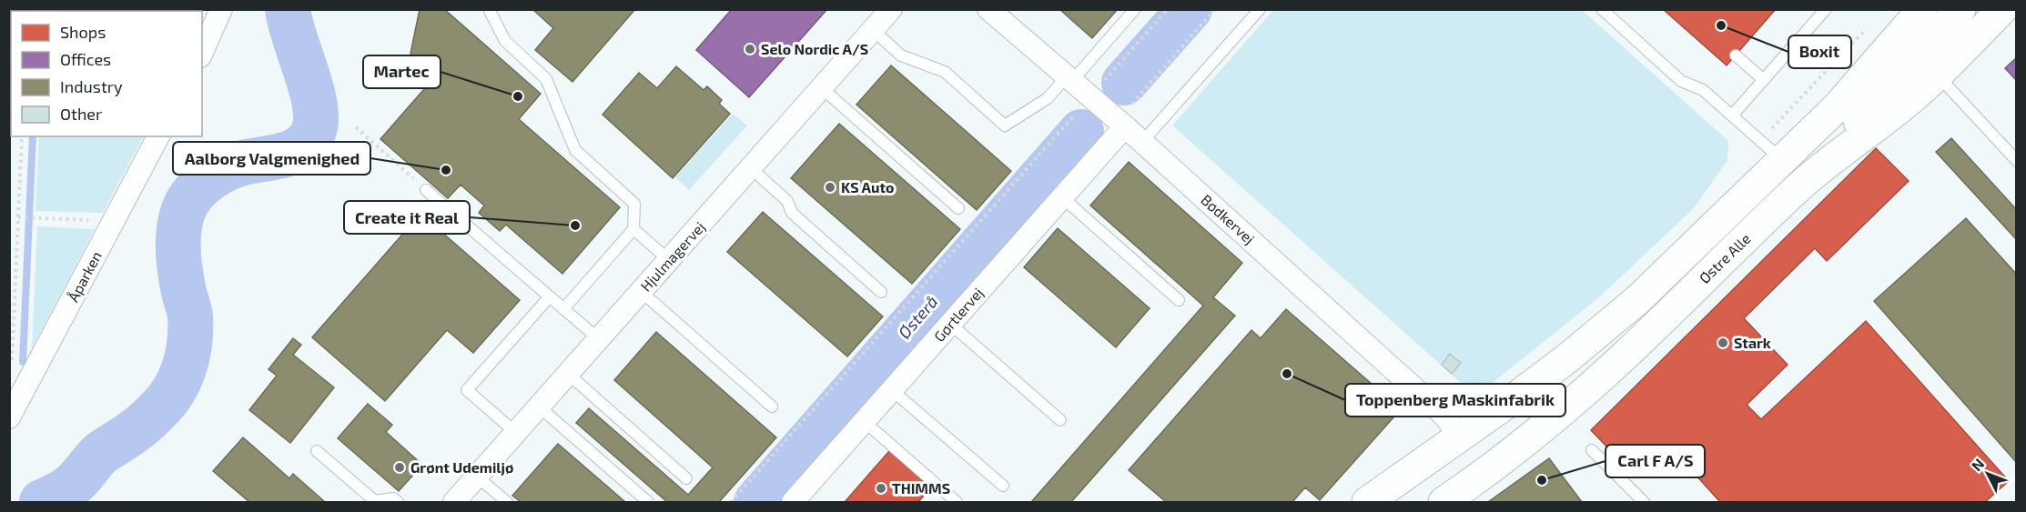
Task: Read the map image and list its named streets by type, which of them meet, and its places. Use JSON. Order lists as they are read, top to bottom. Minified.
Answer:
{"streets":{"street":["Bødkervej","Hjulmagervej","Østre Alle","Åparken","Gørtlervej"]},"crossings":[["Bødkervej","Østre Alle"],["Bødkervej","Gørtlervej"]],"water":["Østerå"],"places":["Boxit","Selo Nordic A/S","Martec","Aalborg Valgmenighed","KS Auto","Create it Real","Stark","Toppenberg Maskinfabrik","Grønt Udemiljø","Carl F A/S","THIMMS"],"legend":["Shops","Offices","Industry","Other"],"north":"top left"}
